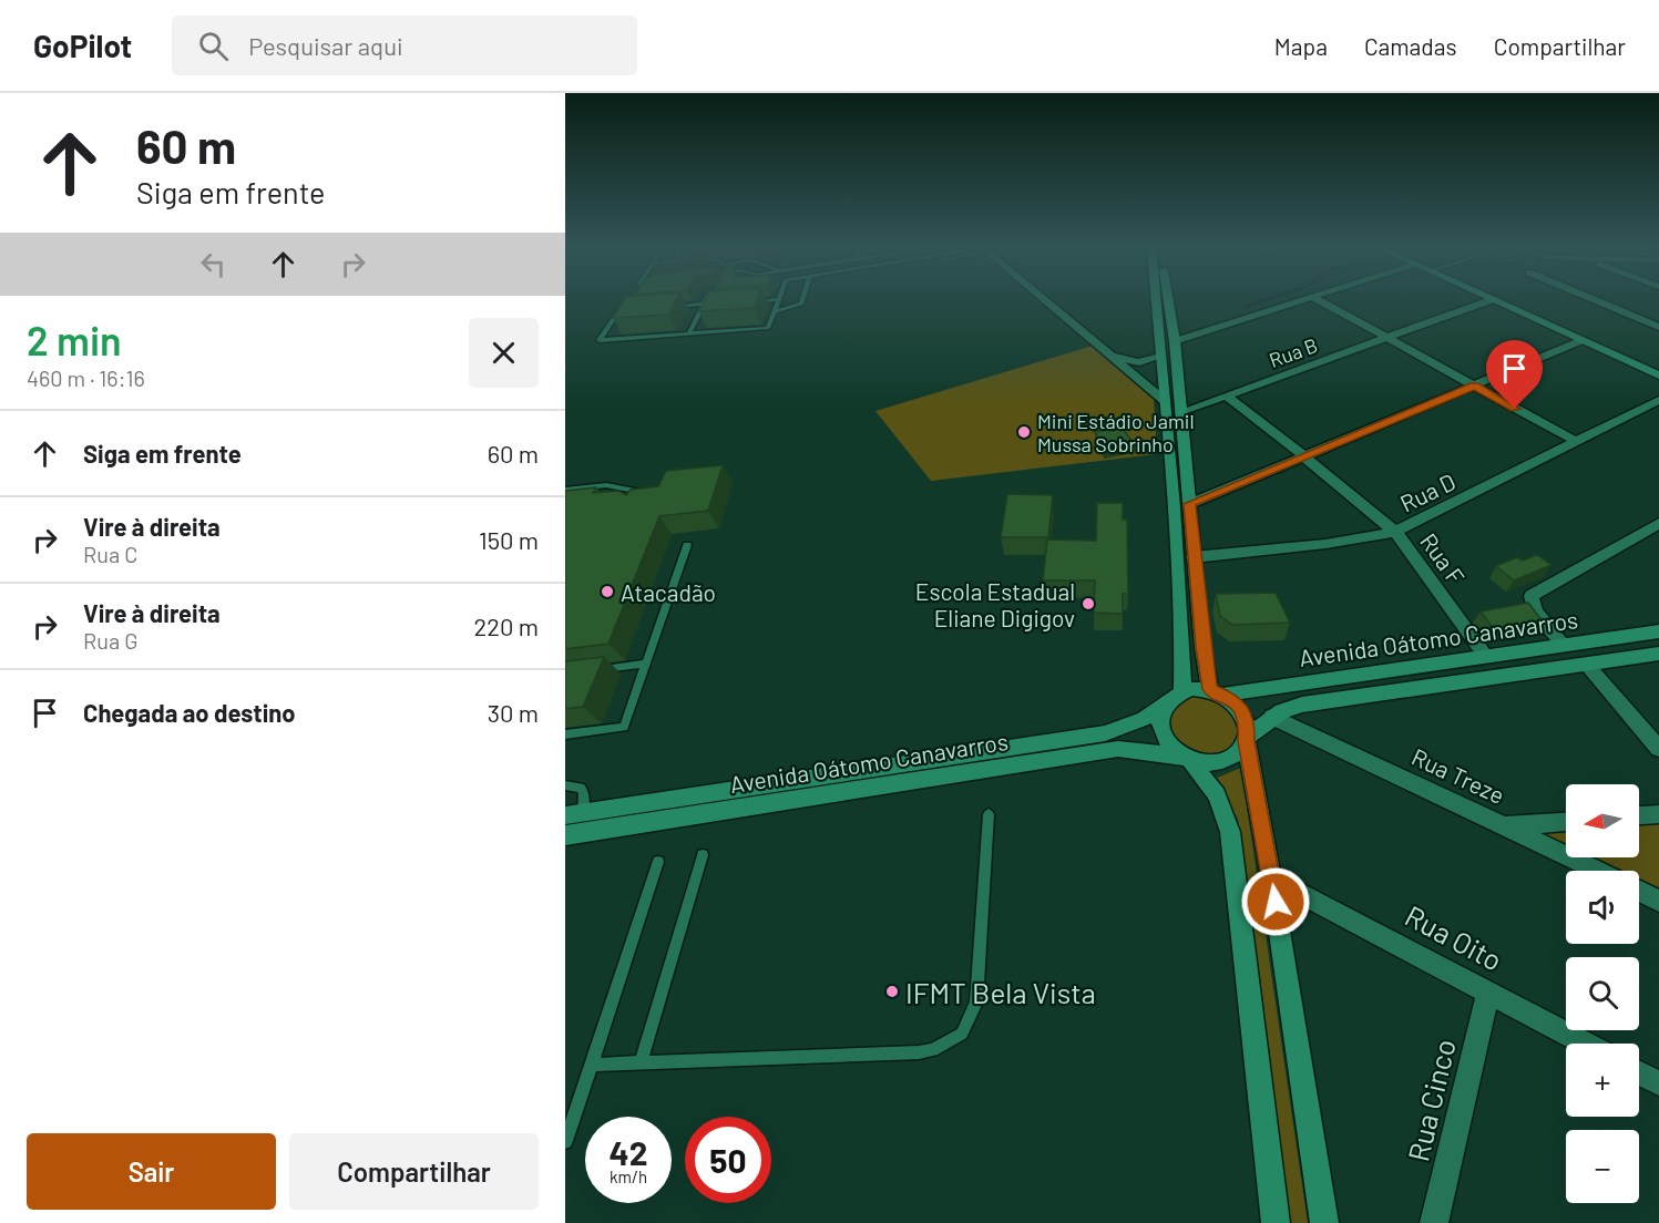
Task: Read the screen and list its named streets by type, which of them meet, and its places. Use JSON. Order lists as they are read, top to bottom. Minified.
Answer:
{"streets":{"main road":["Avenida Oátomo Canavarros"],"street":["Rua B","Rua D","Rua F","Rua Treze","Rua Oito","Rua Cinco"]},"crossings":[["Rua B","Rua F"],["Rua D","Rua F"],["Rua F","Avenida Oátomo Canavarros"],["Avenida Oátomo Canavarros","Rua Treze"],["Rua Oito","Rua Cinco"]],"places":["Mini Estádio Jamil Mussa Sobrinho","Atacadão","Escola Estadual Eliane Digigov","IFMT Bela Vista"],"north":"left","page":{"header":"GoPilot","search":"Pesquisar aqui","nav":["Mapa","Camadas","Compartilhar"],"turn":["60 m","Siga em frente"],"heading":["2 min","460 m · 16:16"],"list":[{"name":"Siga em frente","value":"60 m"},{"name":"Vire à direita","note":"Rua C","value":"150 m"},{"name":"Vire à direita","note":"Rua G","value":"220 m"},{"name":"Chegada ao destino","value":"30 m"}],"map_buttons":["+","−"],"speed":"42 km/h","limit":"50","buttons":["Sair","Compartilhar"]}}
